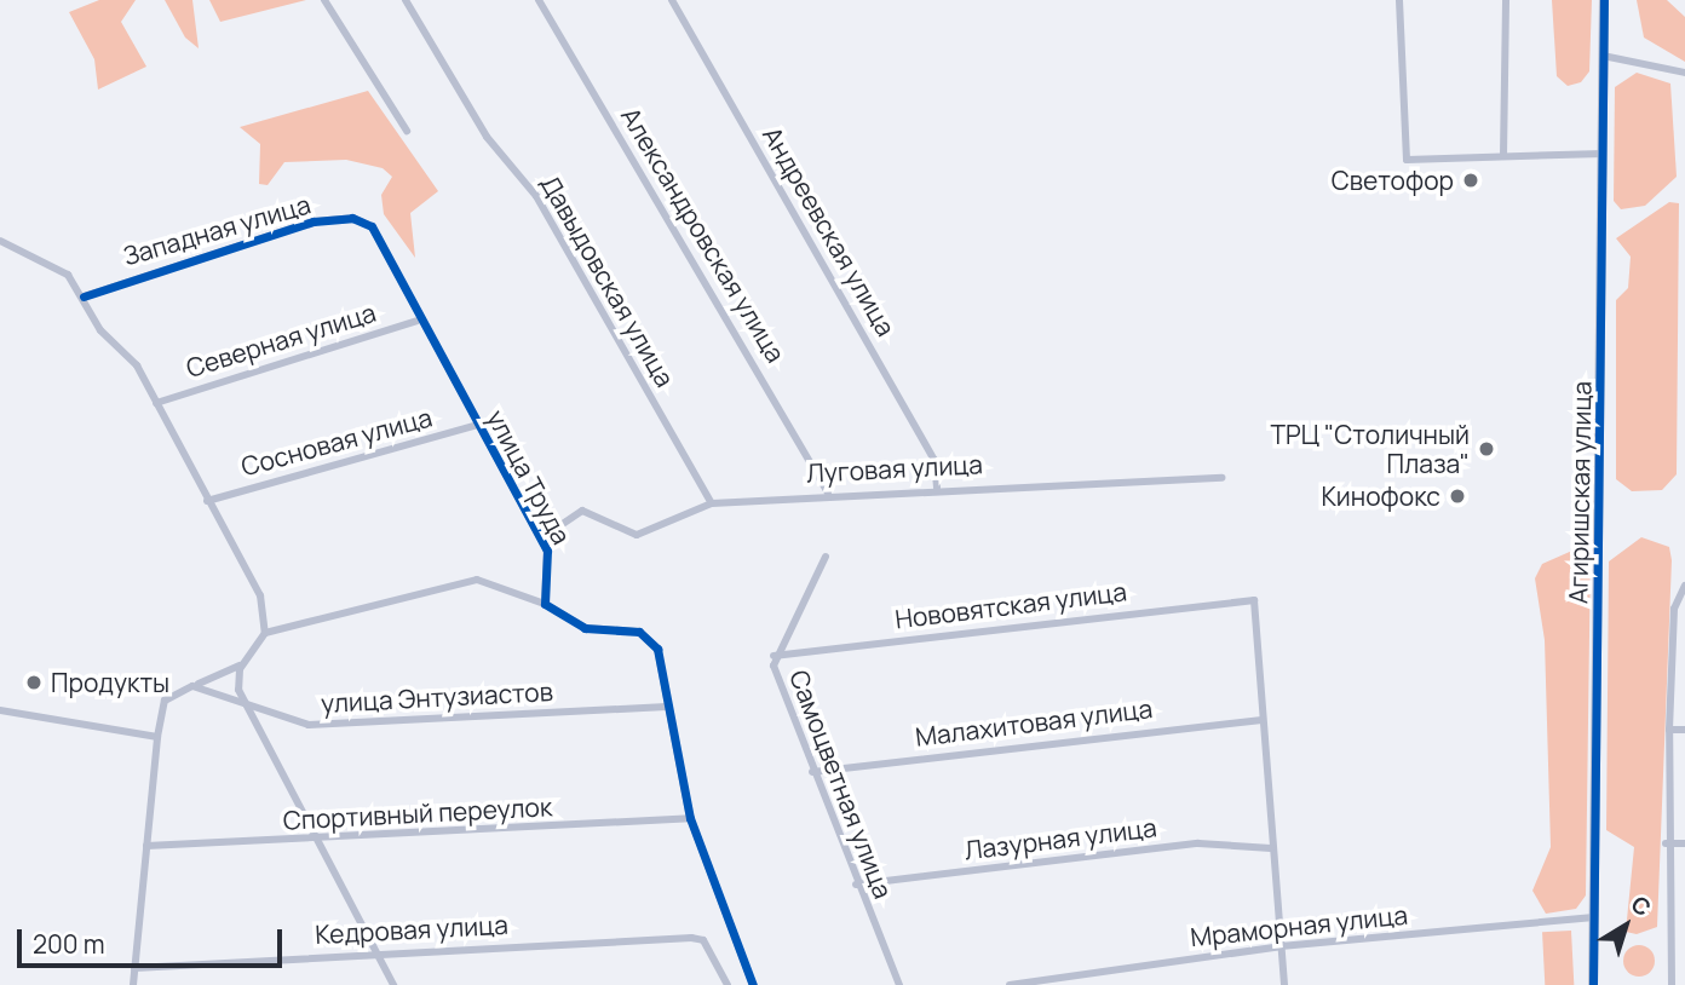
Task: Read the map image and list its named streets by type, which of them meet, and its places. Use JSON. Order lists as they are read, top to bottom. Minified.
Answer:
{"streets":{"street":["Западная улица","Андреевская улица","Александровская улица","Давыдовская улица","Северная улица","Сосновая улица","Луговая улица","улица Труда","Агиришская улица","Нововятская улица","улица Энтузиастов","Малахитовая улица","Самоцветная улица","Спортивный переулок","Лазурная улица","Мраморная улица","Кедровая улица"]},"crossings":[["Западная улица","улица Труда"],["Андреевская улица","Луговая улица"],["Александровская улица","Луговая улица"],["Давыдовская улица","Луговая улица"],["Северная улица","улица Труда"],["Сосновая улица","улица Труда"],["Луговая улица","улица Труда"],["Агиришская улица","Мраморная улица"],["Нововятская улица","Малахитовая улица"],["Нововятская улица","Самоцветная улица"],["Малахитовая улица","Самоцветная улица"],["Самоцветная улица","Лазурная улица"]],"places":["Светофор","ТРЦ \"Столичный Плаза\"","Кинофокс","Продукты"],"scale_bar":"200 m","north":"top right"}
